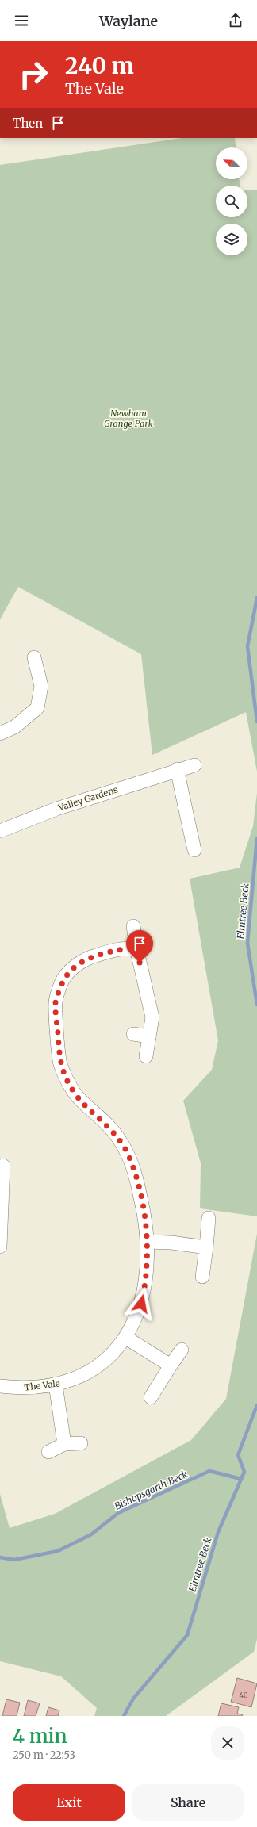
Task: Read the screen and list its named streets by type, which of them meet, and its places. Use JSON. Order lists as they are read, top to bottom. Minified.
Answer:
{"streets":{"street":["Valley Gardens","The Vale"]},"water":["Elmtree Beck","Bishopsgarth Beck"],"parks":["Newham Grange Park"],"house_numbers":["40"],"north":"top left","page":{"header":"Waylane","turn":["240 m","The Vale"],"then":"Then","heading":["4 min","250 m · 22:53"],"buttons":["Exit","Share"]}}
